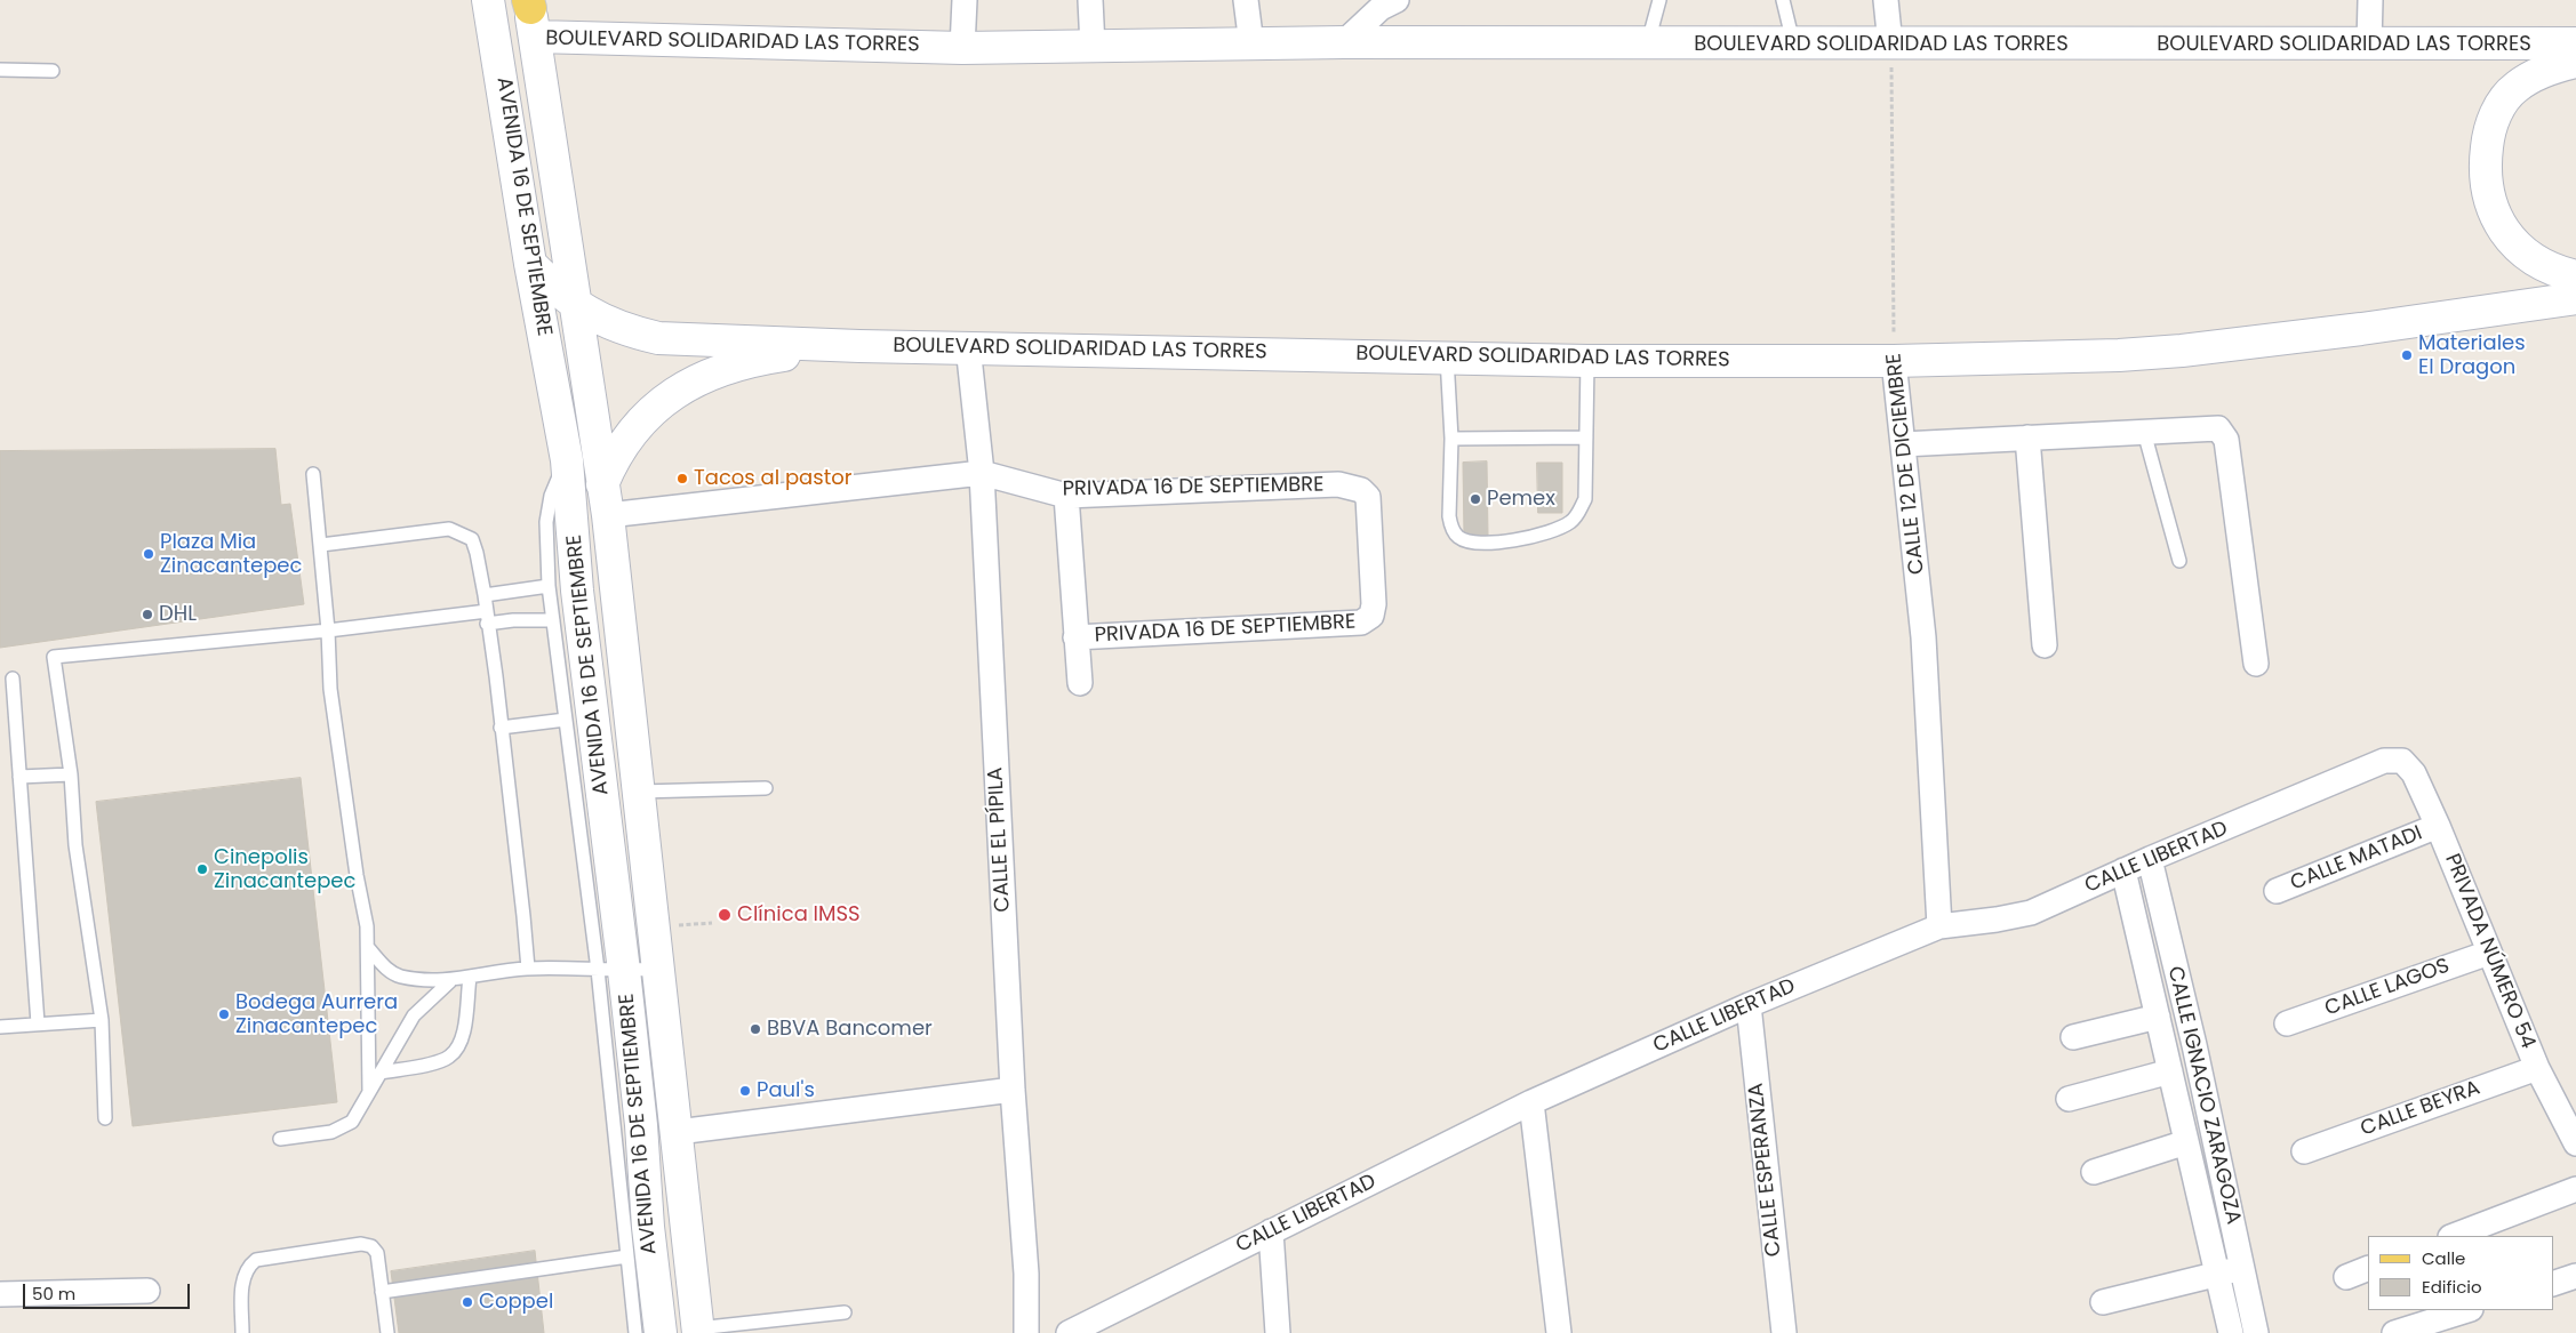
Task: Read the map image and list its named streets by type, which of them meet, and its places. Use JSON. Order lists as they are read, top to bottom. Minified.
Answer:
{"streets":{"main road":["BOULEVARD SOLIDARIDAD LAS TORRES","AVENIDA 16 DE SEPTIEMBRE"],"street":["CALLE 12 DE DICIEMBRE","PRIVADA 16 DE SEPTIEMBRE","CALLE EL PÍPILA","CALLE LIBERTAD","CALLE MATADI","PRIVADA NÚMERO 54","CALLE LAGOS","CALLE IGNACIO ZARAGOZA","CALLE BEYRA","CALLE ESPERANZA"]},"crossings":[["BOULEVARD SOLIDARIDAD LAS TORRES","AVENIDA 16 DE SEPTIEMBRE"],["BOULEVARD SOLIDARIDAD LAS TORRES","CALLE 12 DE DICIEMBRE"],["BOULEVARD SOLIDARIDAD LAS TORRES","CALLE EL PÍPILA"],["CALLE 12 DE DICIEMBRE","CALLE LIBERTAD"],["PRIVADA 16 DE SEPTIEMBRE","CALLE EL PÍPILA"],["CALLE LIBERTAD","PRIVADA NÚMERO 54"],["CALLE LIBERTAD","CALLE IGNACIO ZARAGOZA"],["CALLE LIBERTAD","CALLE ESPERANZA"],["CALLE MATADI","PRIVADA NÚMERO 54"],["PRIVADA NÚMERO 54","CALLE LAGOS"],["PRIVADA NÚMERO 54","CALLE BEYRA"]],"places":["Materiales El Dragon","Tacos al pastor","Pemex","Plaza Mia Zinacantepec","DHL","Cinepolis Zinacantepec","Clínica IMSS","Bodega Aurrera Zinacantepec","BBVA Bancomer","Paul's","Coppel"],"legend":["Calle","Edificio"],"scale_bar":"50 m"}
